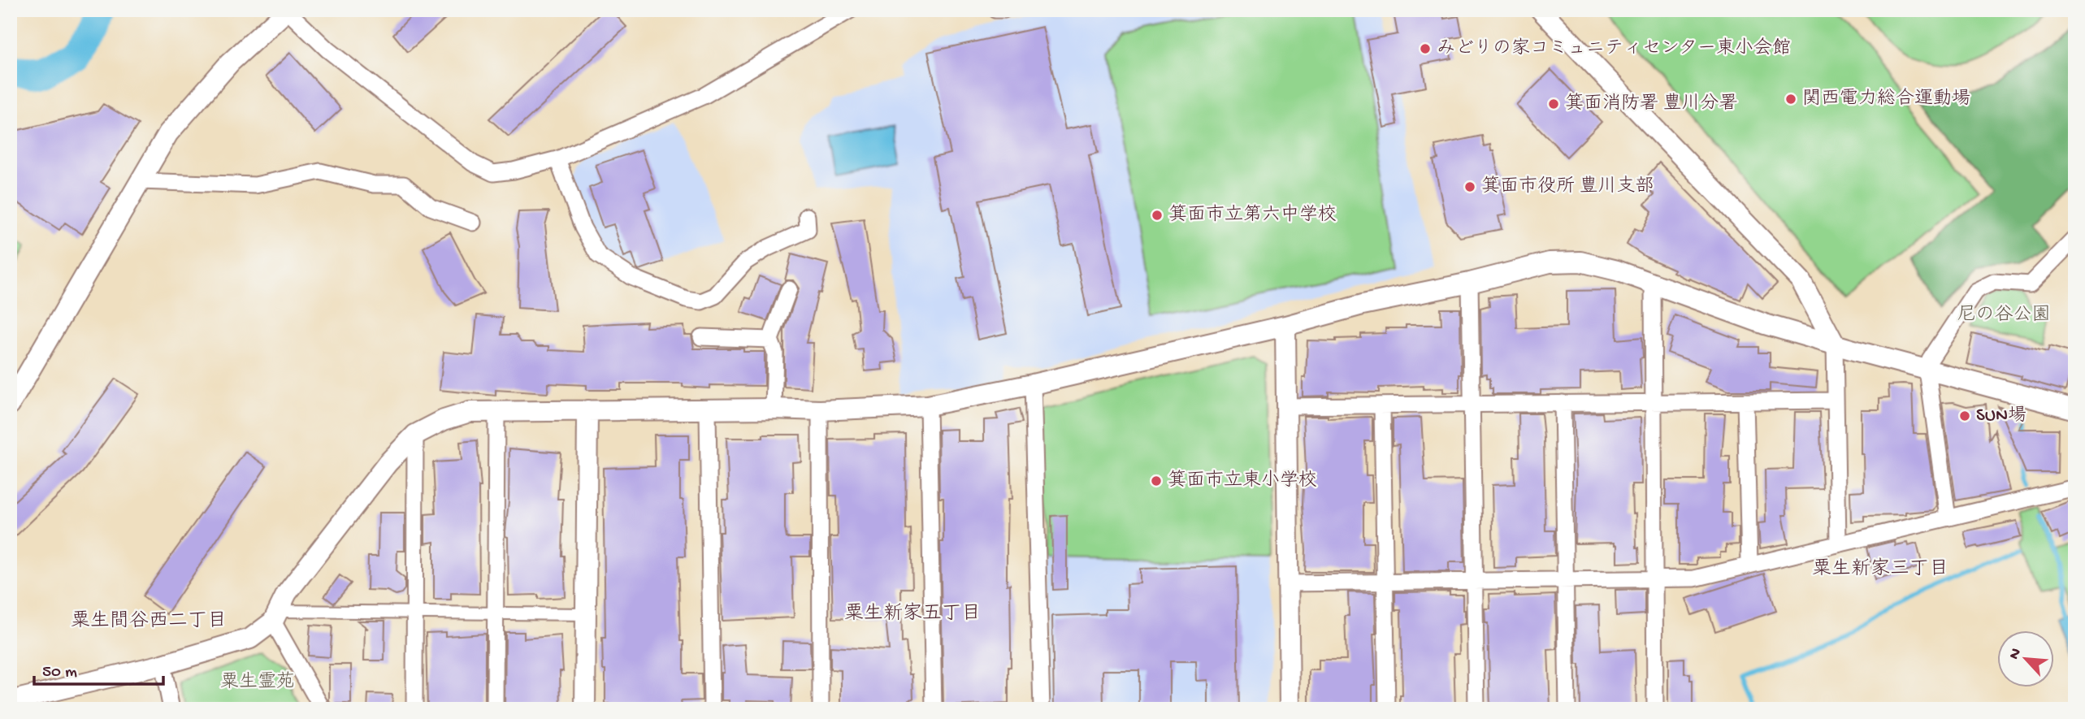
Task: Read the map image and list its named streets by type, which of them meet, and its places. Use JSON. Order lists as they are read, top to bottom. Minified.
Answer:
{"districts":["粟生新家三丁目","粟生新家五丁目","粟生間谷西二丁目"],"parks":["尼の谷公園","粟生霊苑"],"places":["みどりの家コミュニティセンター東小会館","関西電力総合運動場","箕面消防署 豊川分署","箕面市役所 豊川支部","箕面市立第六中学校","SUN場","箕面市立東小学校"],"scale_bar":"50 m","north":"top left"}
